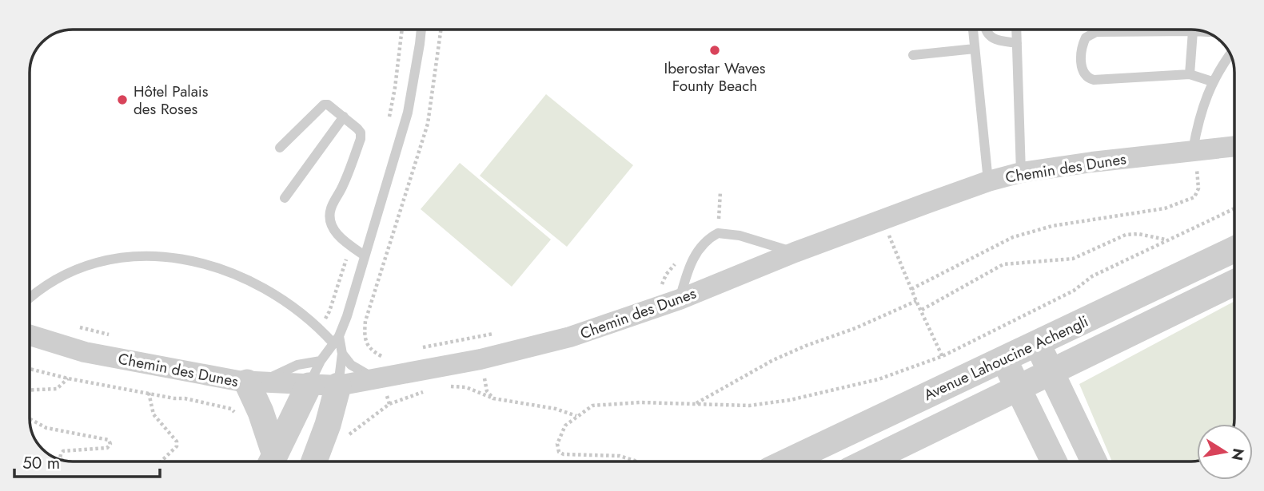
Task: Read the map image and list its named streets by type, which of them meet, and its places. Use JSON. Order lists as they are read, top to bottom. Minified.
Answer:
{"streets":{"street":["Chemin des Dunes","Avenue Lahoucine Achengli"]},"places":["Iberostar Waves Founty Beach","Hôtel Palais des Roses"],"scale_bar":"50 m","north":"right"}
